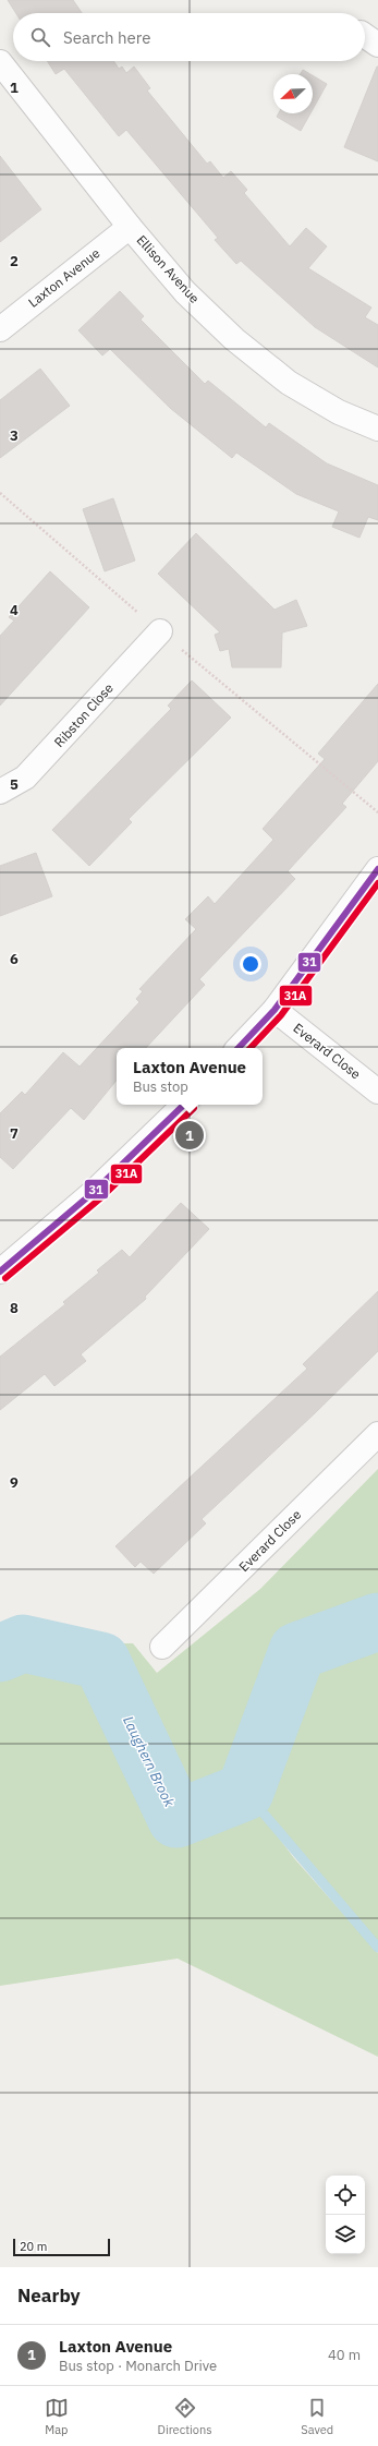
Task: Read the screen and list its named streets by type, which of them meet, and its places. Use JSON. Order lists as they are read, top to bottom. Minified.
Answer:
{"streets":{"street":["Ellison Avenue","Laxton Avenue","Ribston Close","Everard Close"]},"crossings":[["Ellison Avenue","Laxton Avenue"]],"water":["Laughern Brook"],"lines":["transit line 31","transit line 31A"],"scale_bar":"20 m","north":"bottom left","page":{"search":"Search here","popup":["Laxton Avenue","Bus stop"],"pins":"1","scale":"20 m","heading":"Nearby","list":[{"mark":"1","name":"Laxton Avenue","note":"Bus stop · Monarch Drive","value":"40 m"}],"nav":["Map","Directions","Saved"]},"grid":{"rows":["1","2","3","4","5","6","7","8","9"]}}
